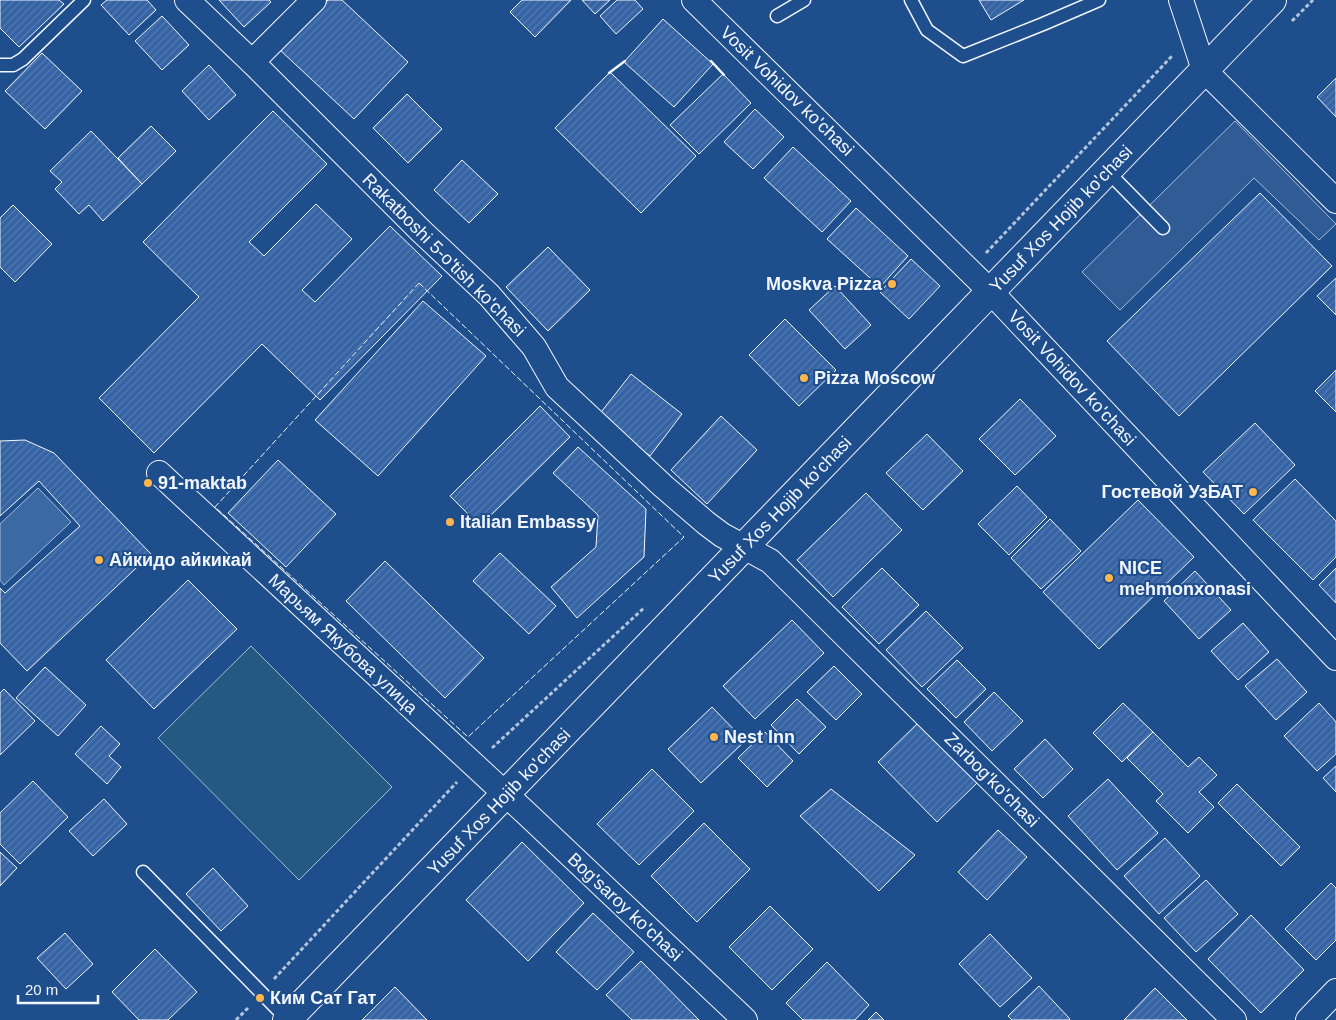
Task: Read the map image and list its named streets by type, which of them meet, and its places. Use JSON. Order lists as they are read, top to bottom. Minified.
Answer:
{"streets":{"main road":["Yusuf Xos Hojib ko'chasi"],"street":["Vosit Vohidov ko'chasi","Rakatboshi 5-o'tish ko'chasi","Марьям Якубова улица","Zarbog'ko'chasi","Bog'saroy ko'chasi"]},"crossings":[["Vosit Vohidov ko'chasi","Yusuf Xos Hojib ko'chasi"],["Yusuf Xos Hojib ko'chasi","Rakatboshi 5-o'tish ko'chasi"],["Yusuf Xos Hojib ko'chasi","Марьям Якубова улица"],["Yusuf Xos Hojib ko'chasi","Zarbog'ko'chasi"],["Yusuf Xos Hojib ko'chasi","Bog'saroy ko'chasi"],["Rakatboshi 5-o'tish ko'chasi","Zarbog'ko'chasi"],["Марьям Якубова улица","Bog'saroy ko'chasi"]],"places":["Moskva Pizza","Pizza Moscow","91-maktab","Гостевой УзБАТ","Italian Embassy","Айкидо айкикай","NICE mehmonxonasi","Nest Inn","Ким Сат Гат"],"scale_bar":"20 m"}
